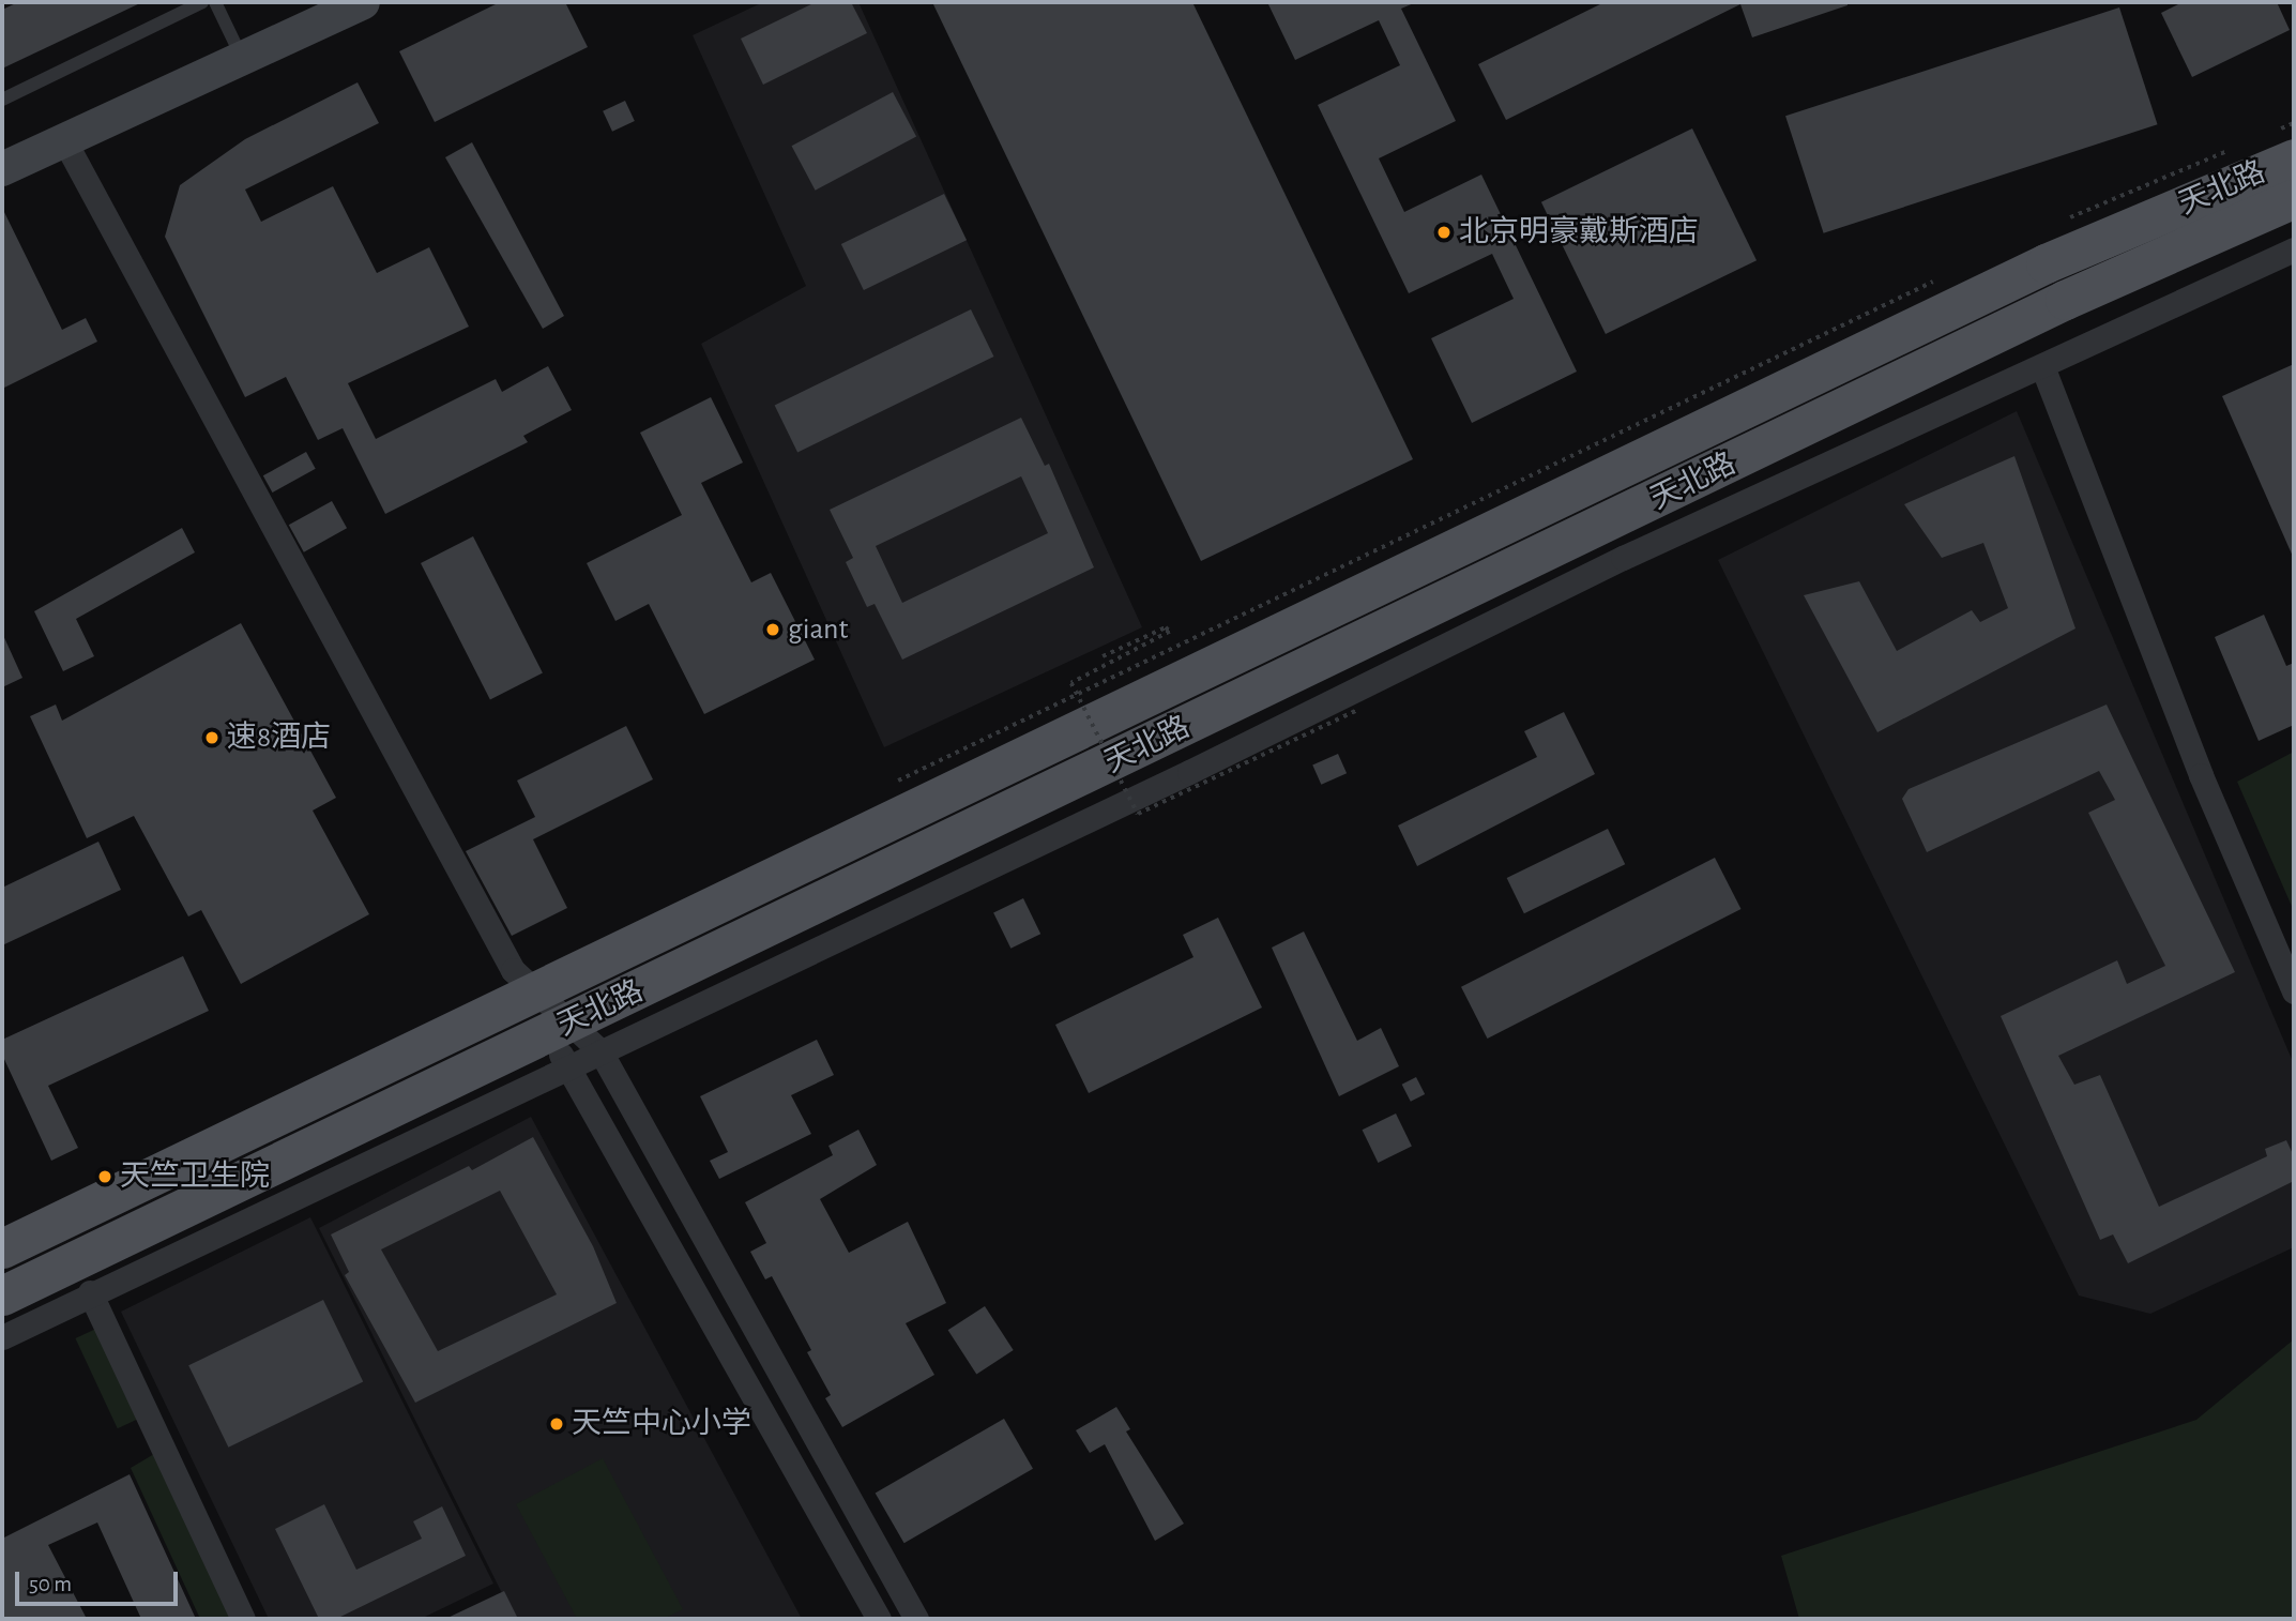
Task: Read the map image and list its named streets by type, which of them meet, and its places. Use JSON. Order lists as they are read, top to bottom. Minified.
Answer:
{"streets":{"main road":["天北路"]},"places":["北京明豪戴斯酒店","giant","速8酒店","天竺卫生院","天竺中心小学"],"scale_bar":"50 m"}
